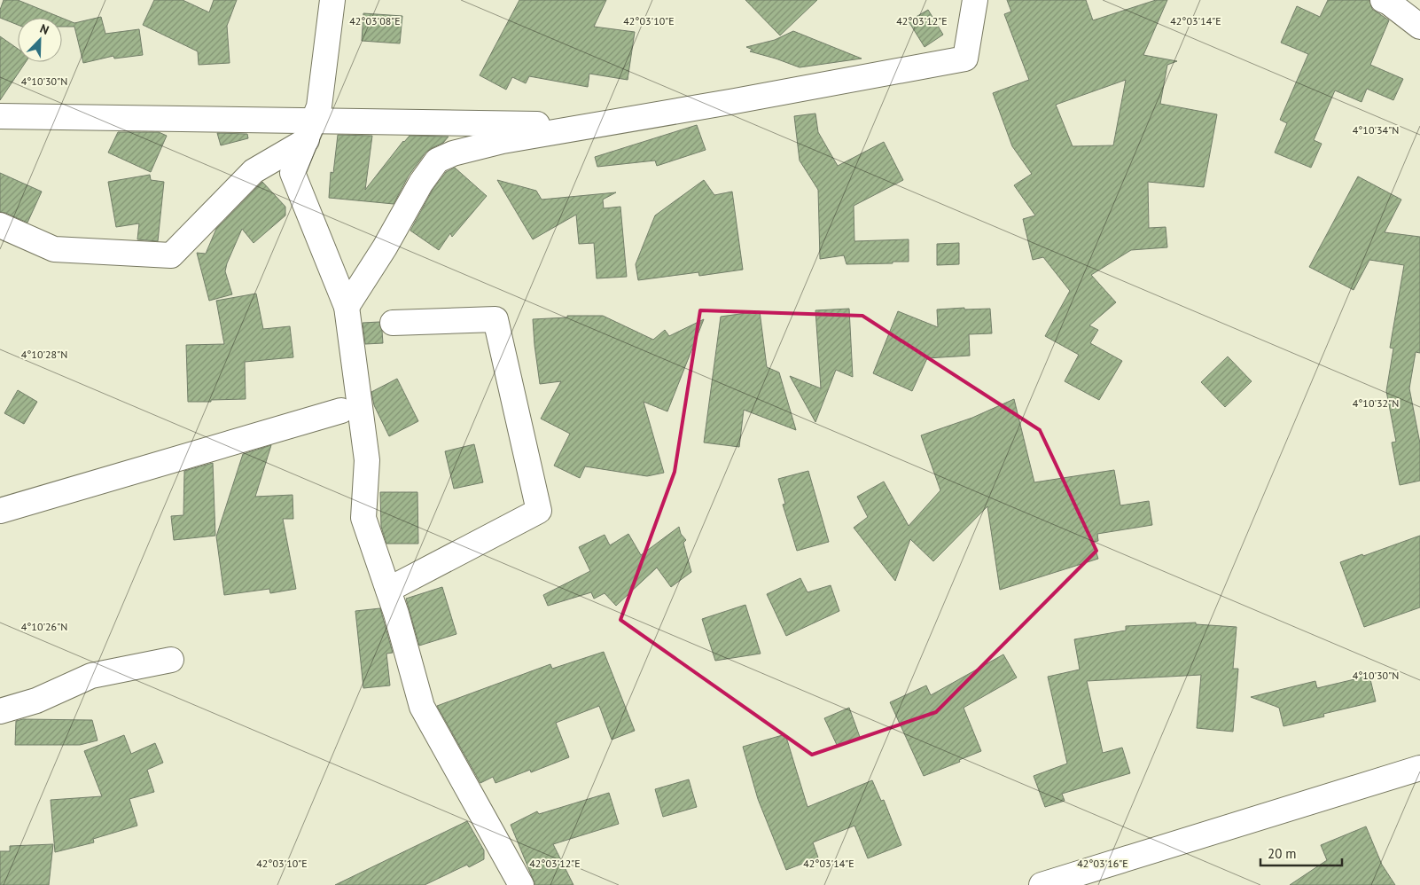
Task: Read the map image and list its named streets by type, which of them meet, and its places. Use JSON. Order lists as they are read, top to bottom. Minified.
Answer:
{"scale_bar":"20 m","north":"top right","coordinates":["42°03'08\"E","42°03'10\"E","42°03'12\"E","42°03'14\"E","4°10'30\"N","4°10'34\"N","4°10'28\"N","4°10'32\"N","4°10'26\"N","42°03'16\"E"]}
